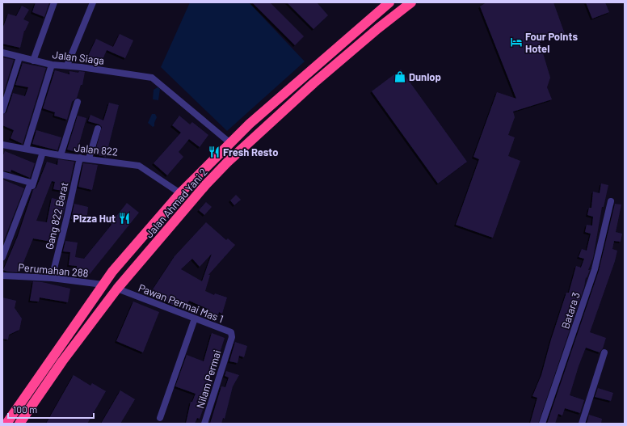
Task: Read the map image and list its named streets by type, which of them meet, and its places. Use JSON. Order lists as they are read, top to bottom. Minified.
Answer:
{"streets":{"highway":["Jalan Ahmad Yani 2"],"street":["Jalan Siaga","Jalan 822","Gang 822 Barat","Perumahan 288","Pawan Permai Mas 1","Batara 3","Nilam Permai"]},"crossings":[["Jalan Siaga","Jalan Ahmad Yani 2"],["Jalan 822","Jalan Ahmad Yani 2"],["Jalan 822","Gang 822 Barat"],["Jalan Ahmad Yani 2","Perumahan 288"],["Jalan Ahmad Yani 2","Pawan Permai Mas 1"],["Gang 822 Barat","Perumahan 288"],["Pawan Permai Mas 1","Nilam Permai"]],"places":{"hotel":["Four Points Hotel"],"shop":["Dunlop"],"restaurant":["Fresh Resto","Pizza Hut"]},"scale_bar":"100 m"}
